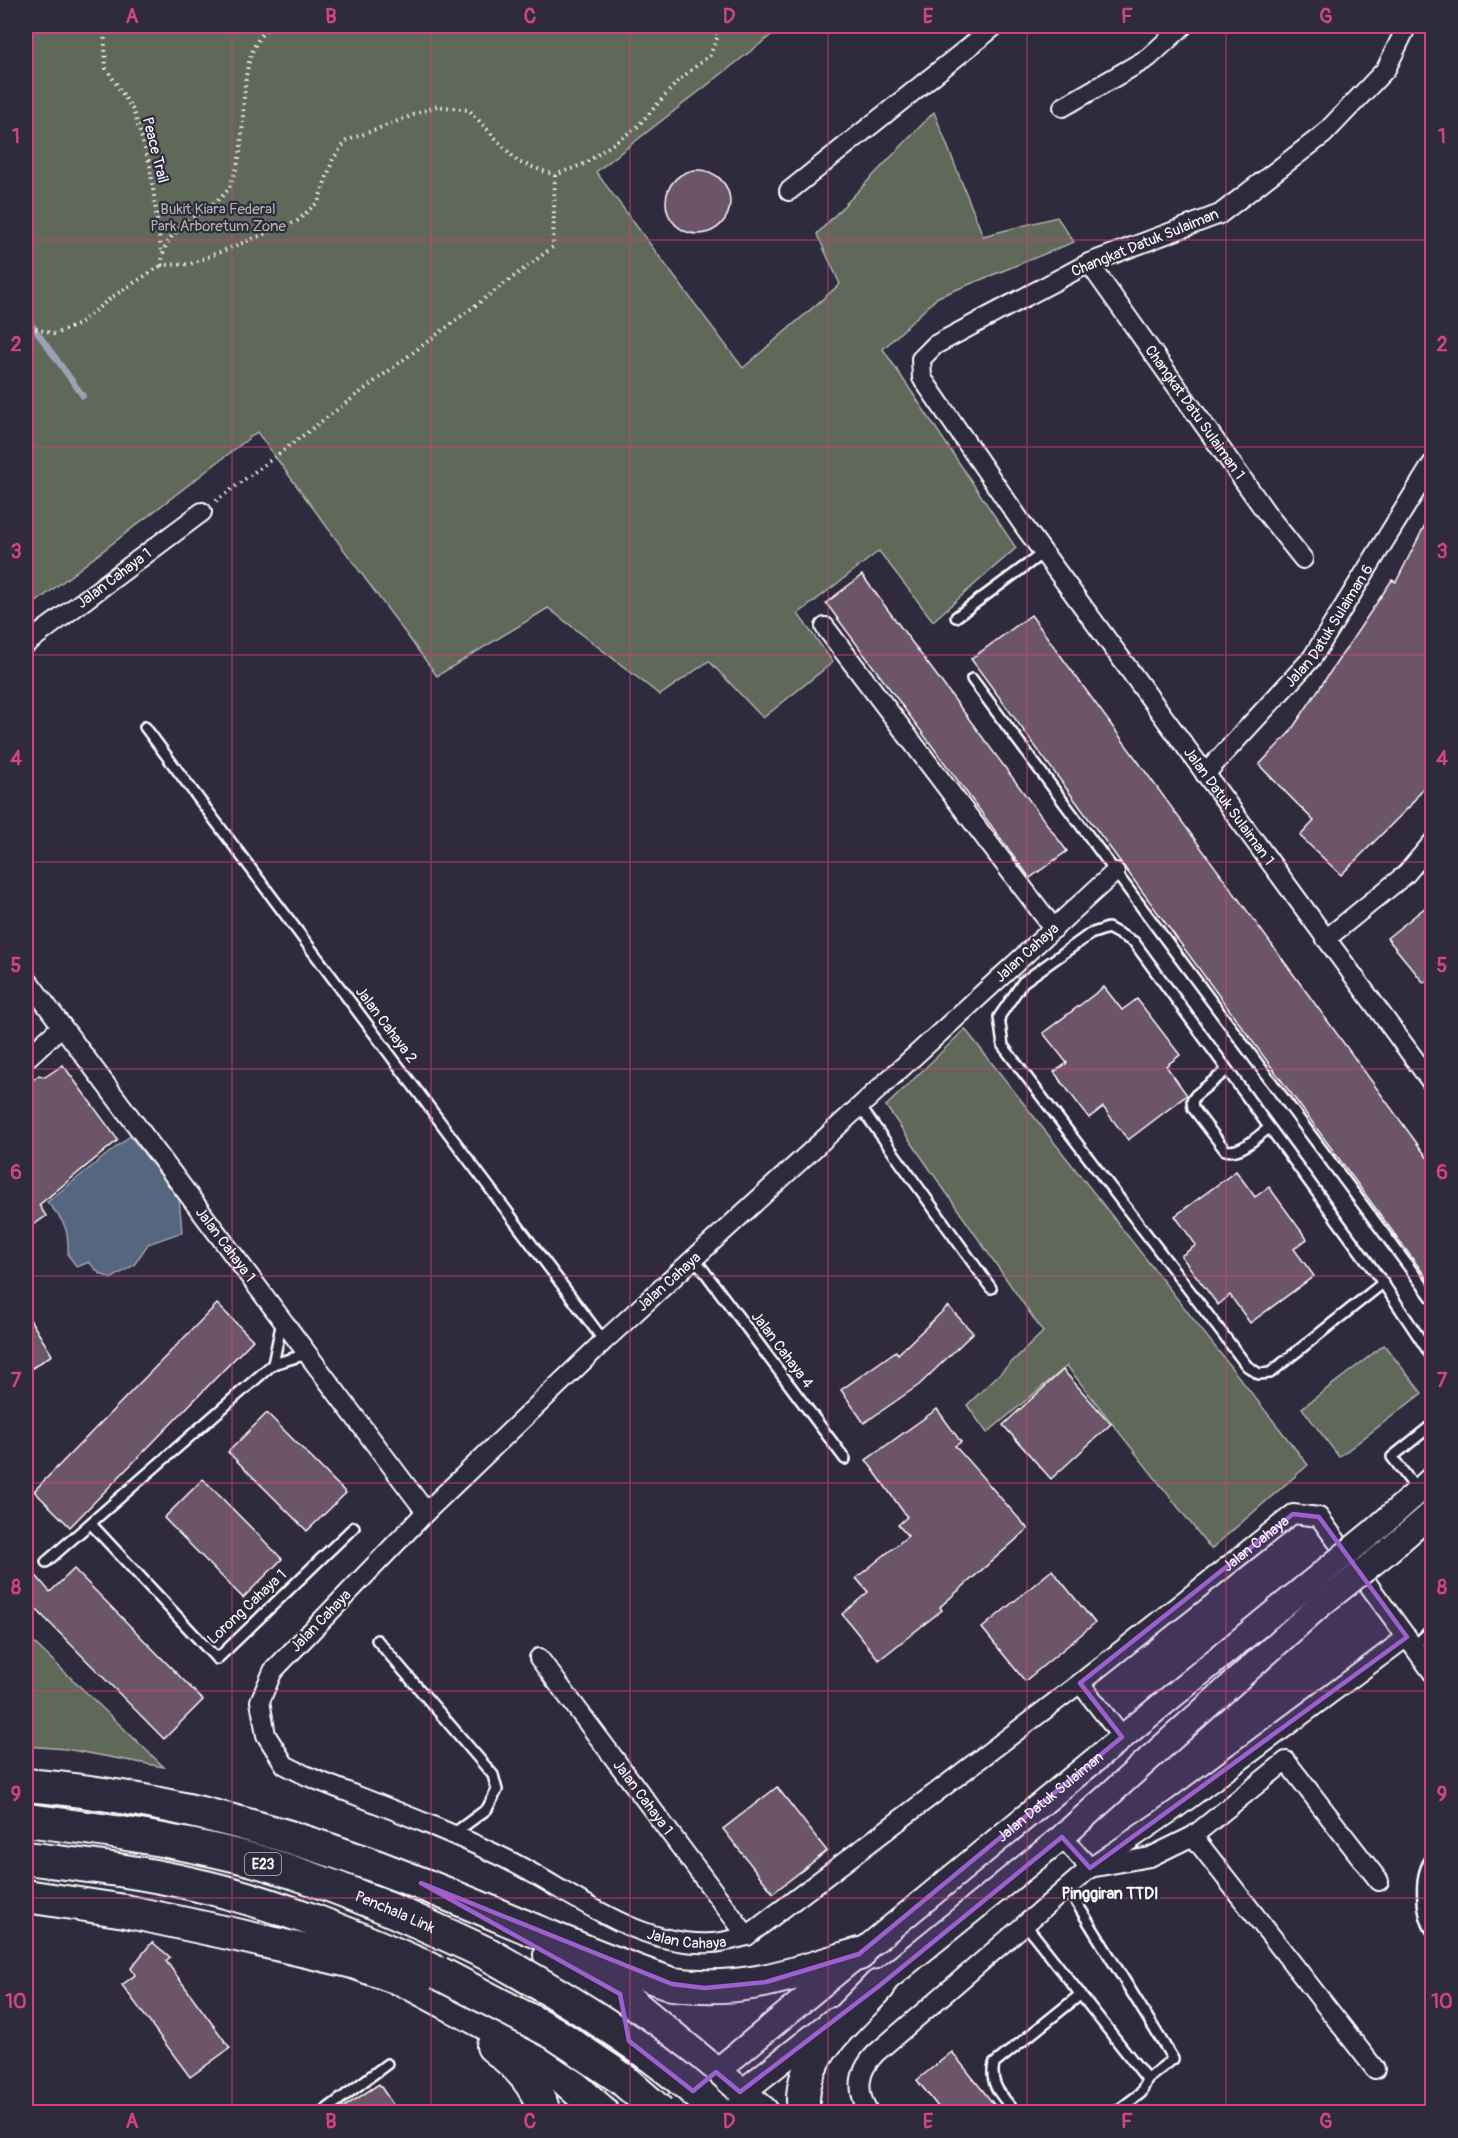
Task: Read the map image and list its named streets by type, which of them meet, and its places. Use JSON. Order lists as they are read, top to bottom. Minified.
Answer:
{"streets":{"highway":["E23","Penchala Link"],"main road":["Jalan Datuk Sulaiman"],"street":["Changkat Datuk Sulaiman","Changkat Datu Sulaiman 1","Jalan Cahaya 1","Jalan Datuk Sulaiman 6","Jalan Datuk Sulaiman 1","Jalan Cahaya"],"lane":["Jalan Cahaya 2","Jalan Cahaya 4","Lorong Cahaya 1"],"path":["Peace Trail"]},"crossings":[["Changkat Datuk Sulaiman","Changkat Datu Sulaiman 1"],["Changkat Datuk Sulaiman","Jalan Datuk Sulaiman 1"],["Jalan Cahaya 1","Jalan Cahaya"],["Jalan Datuk Sulaiman 6","Jalan Datuk Sulaiman 1"],["Jalan Cahaya","Jalan Cahaya 2"],["Jalan Cahaya","Jalan Cahaya 4"],["Jalan Datuk Sulaiman","Penchala Link"]],"districts":["Pinggiran TTDI"],"parks":["Bukit Kiara Federal Park Arboretum Zone"],"grid":{"columns":["A","B","C","D","E","F","G"],"rows":["1","2","3","4","5","6","7","8","9","10"]}}
